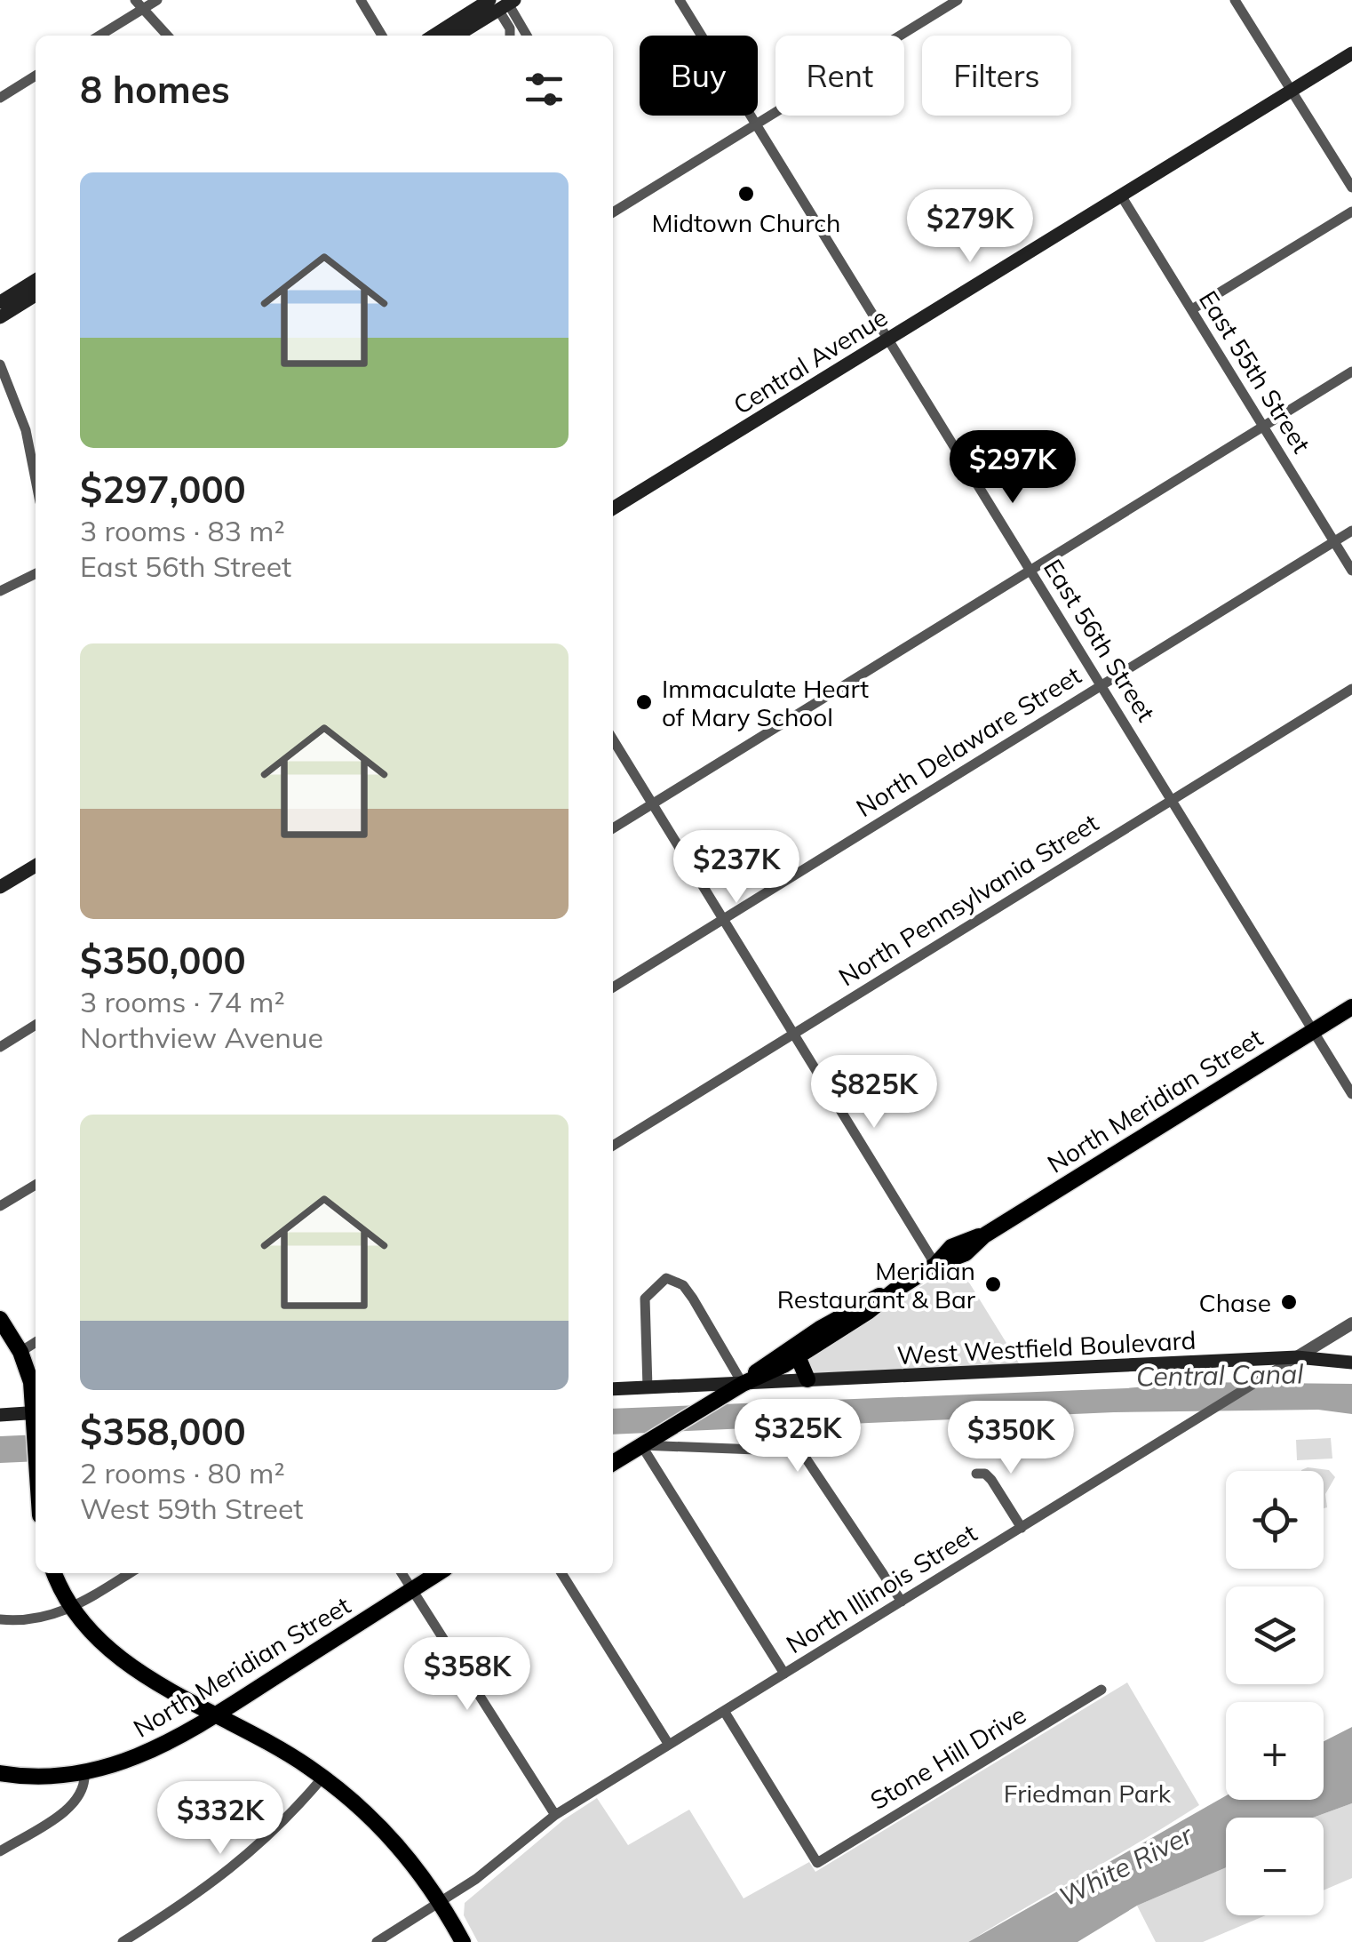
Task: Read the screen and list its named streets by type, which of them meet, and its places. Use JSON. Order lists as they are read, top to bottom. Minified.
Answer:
{"streets":{"main road":["Central Avenue","North Meridian Street","West Westfield Boulevard"],"street":["East 55th Street","East 56th Street","North Delaware Street","North Pennsylvania Street","North Illinois Street","Stone Hill Drive"]},"crossings":[["Central Avenue","East 55th Street"],["Central Avenue","East 56th Street"],["East 55th Street","North Delaware Street"],["East 56th Street","North Delaware Street"],["East 56th Street","North Pennsylvania Street"],["East 56th Street","North Meridian Street"],["North Meridian Street","West Westfield Boulevard"],["West Westfield Boulevard","North Illinois Street"],["North Illinois Street","Stone Hill Drive"]],"water":["Central Canal","White River"],"parks":["Friedman Park"],"places":["Midtown Church","Immaculate Heart of Mary School","Meridian Restaurant & Bar","Chase"],"page":{"chip":["Buy","Rent","Filters"],"heading":"8 homes","list":[{"name":"$297,000","note":"3 rooms · 83 m² · East 56th Street"},{"name":"$350,000","note":"3 rooms · 74 m² · Northview Avenue"},{"name":"$358,000","note":"2 rooms · 80 m² · West 59th Street"}],"price":["$279K","$297K","$237K","$825K","$325K","$350K","$358K","$332K"],"map_buttons":["+","−"]}}
